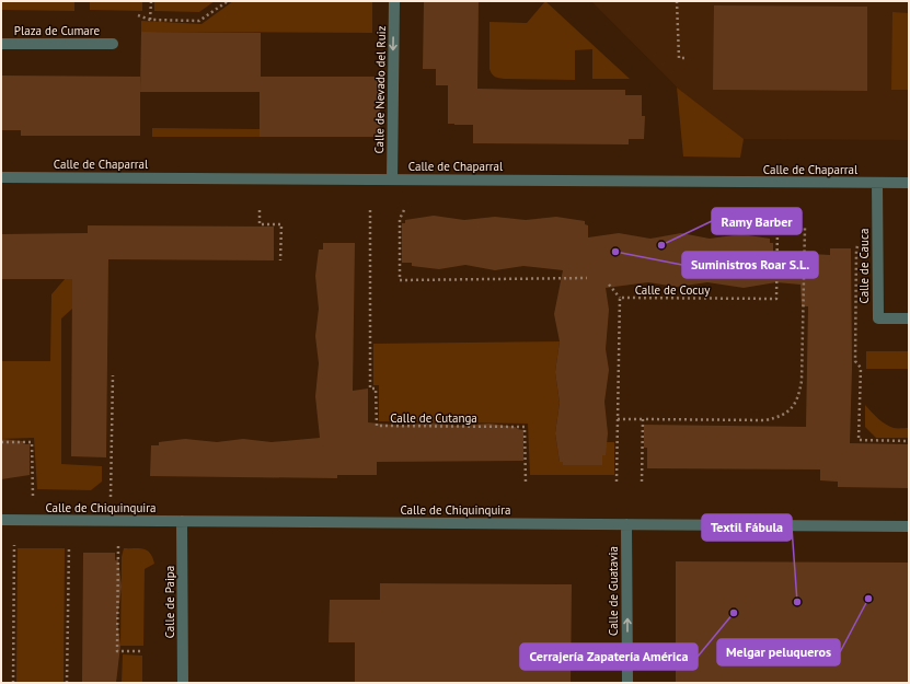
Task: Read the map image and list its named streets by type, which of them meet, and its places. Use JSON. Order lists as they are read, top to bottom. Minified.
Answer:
{"streets":{"street":["Plaza de Cumare","Calle de Nevado del Ruiz","Calle de Chaparral","Calle de Cauca","Calle de Chiquinquira","Calle de Guatavia","Calle de Paipa"],"path":["Calle de Cocuy","Calle de Cutanga"]},"crossings":[["Calle de Nevado del Ruiz","Calle de Chaparral"],["Calle de Chaparral","Calle de Cauca"],["Calle de Chiquinquira","Calle de Guatavia"],["Calle de Chiquinquira","Calle de Paipa"]],"one_way":["Calle de Nevado del Ruiz","Calle de Guatavia"],"places":["Ramy Barber","Suministros Roar S.L.","Melgar peluqueros","Textil Fábula","Cerrajería Zapatería América"]}
